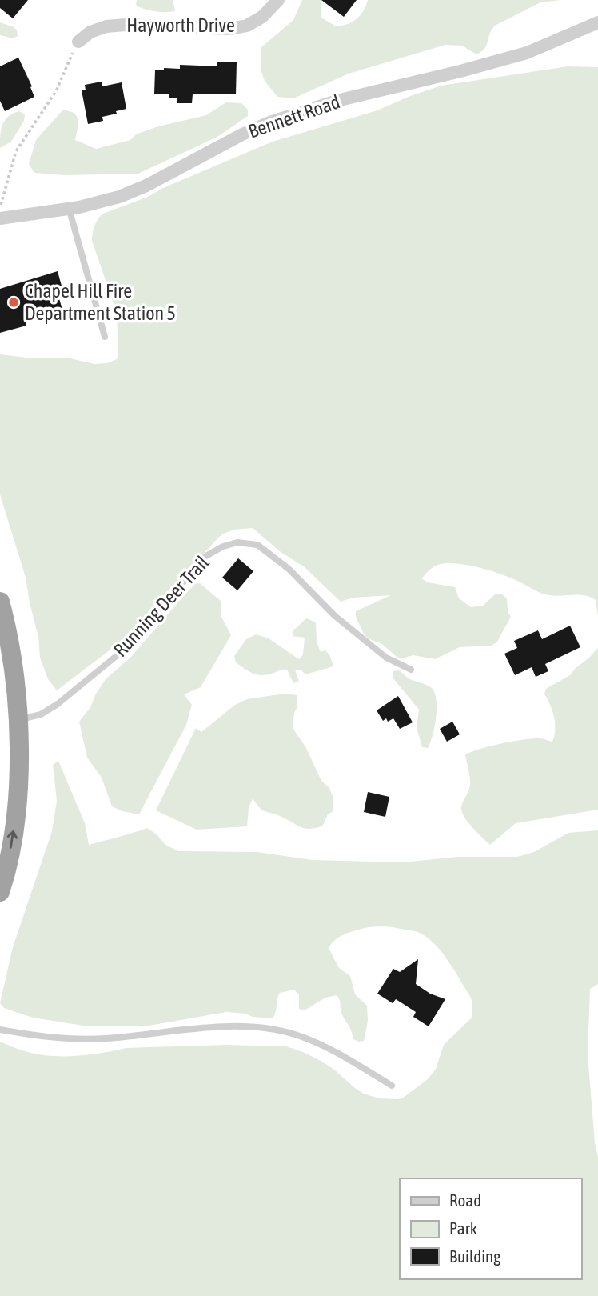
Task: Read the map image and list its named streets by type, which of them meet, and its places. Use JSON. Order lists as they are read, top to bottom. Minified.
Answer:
{"streets":{"street":["Hayworth Drive","Bennett Road"],"lane":["Running Deer Trail"]},"places":["Chapel Hill Fire Department Station 5"],"legend":["Road","Park","Building"]}
